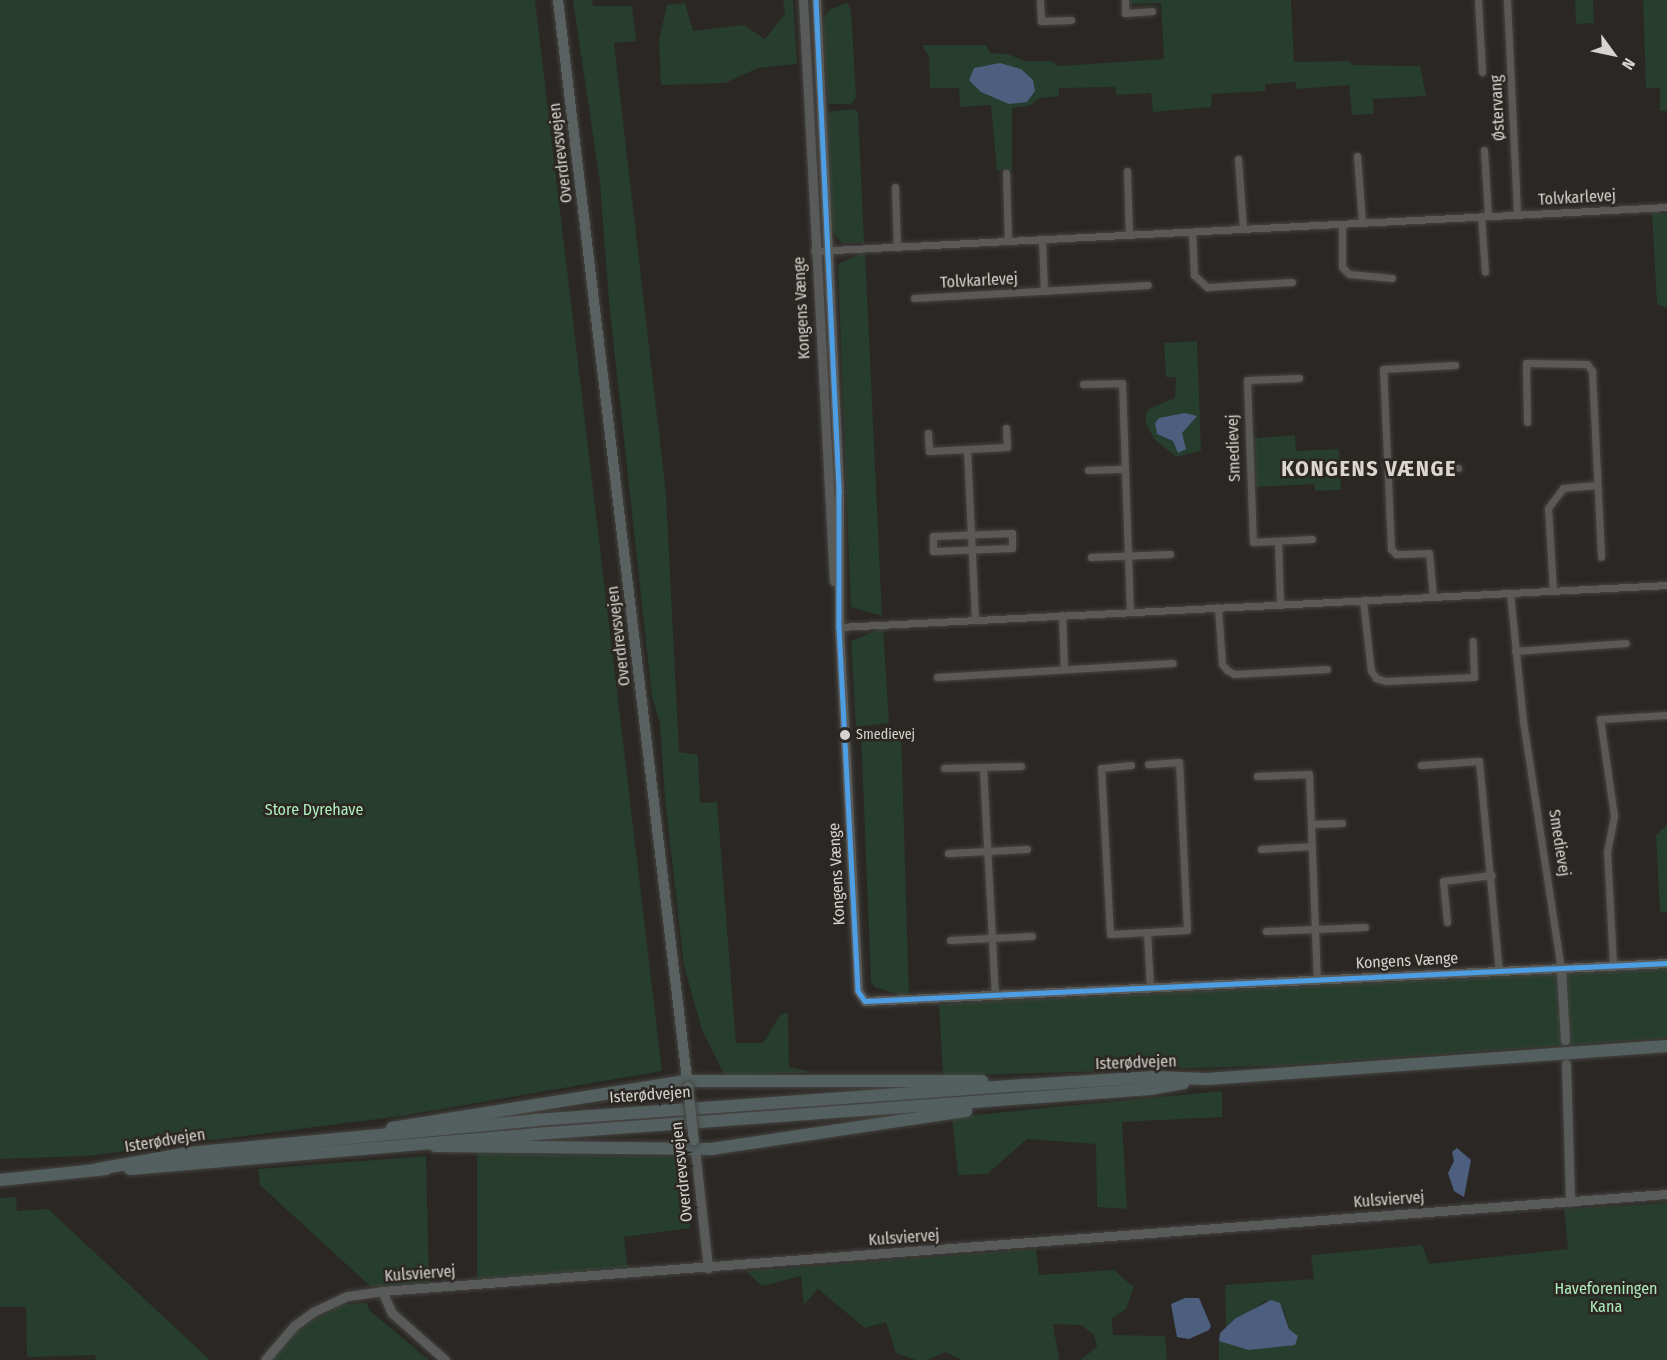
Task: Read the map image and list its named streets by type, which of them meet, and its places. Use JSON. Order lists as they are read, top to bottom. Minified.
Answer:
{"streets":{"highway":["Isterødvejen"],"main road":["Overdrevsvejen"],"street":["Østervang","Tolvkarlevej","Kongens Vænge","Smedievej","Kulsviervej"]},"crossings":[["Østervang","Tolvkarlevej"],["Overdrevsvejen","Kulsviervej"],["Tolvkarlevej","Kongens Vænge"],["Kongens Vænge","Smedievej"]],"districts":["KONGENS VÆNGE"],"parks":["Store Dyrehave","Haveforeningen Kana"],"places":["Smedievej"],"north":"bottom right"}
